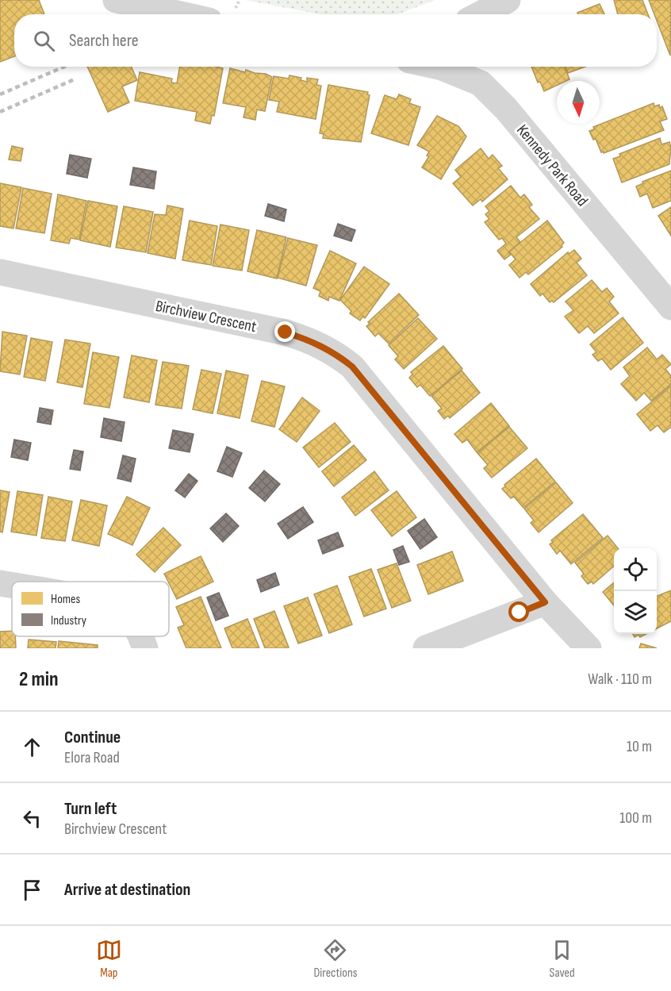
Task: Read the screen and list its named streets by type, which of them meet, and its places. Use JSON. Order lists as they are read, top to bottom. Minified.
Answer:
{"streets":{"street":["Kennedy Park Road","Birchview Crescent"]},"legend":["Homes","Industry"],"north":"bottom","page":{"search":"Search here","heading":["2 min","Walk · 110 m"],"list":[["Continue","Elora Road","10 m"],["Turn left","Birchview Crescent","100 m"],"Arrive at destination"],"nav":["Map","Directions","Saved"]}}
